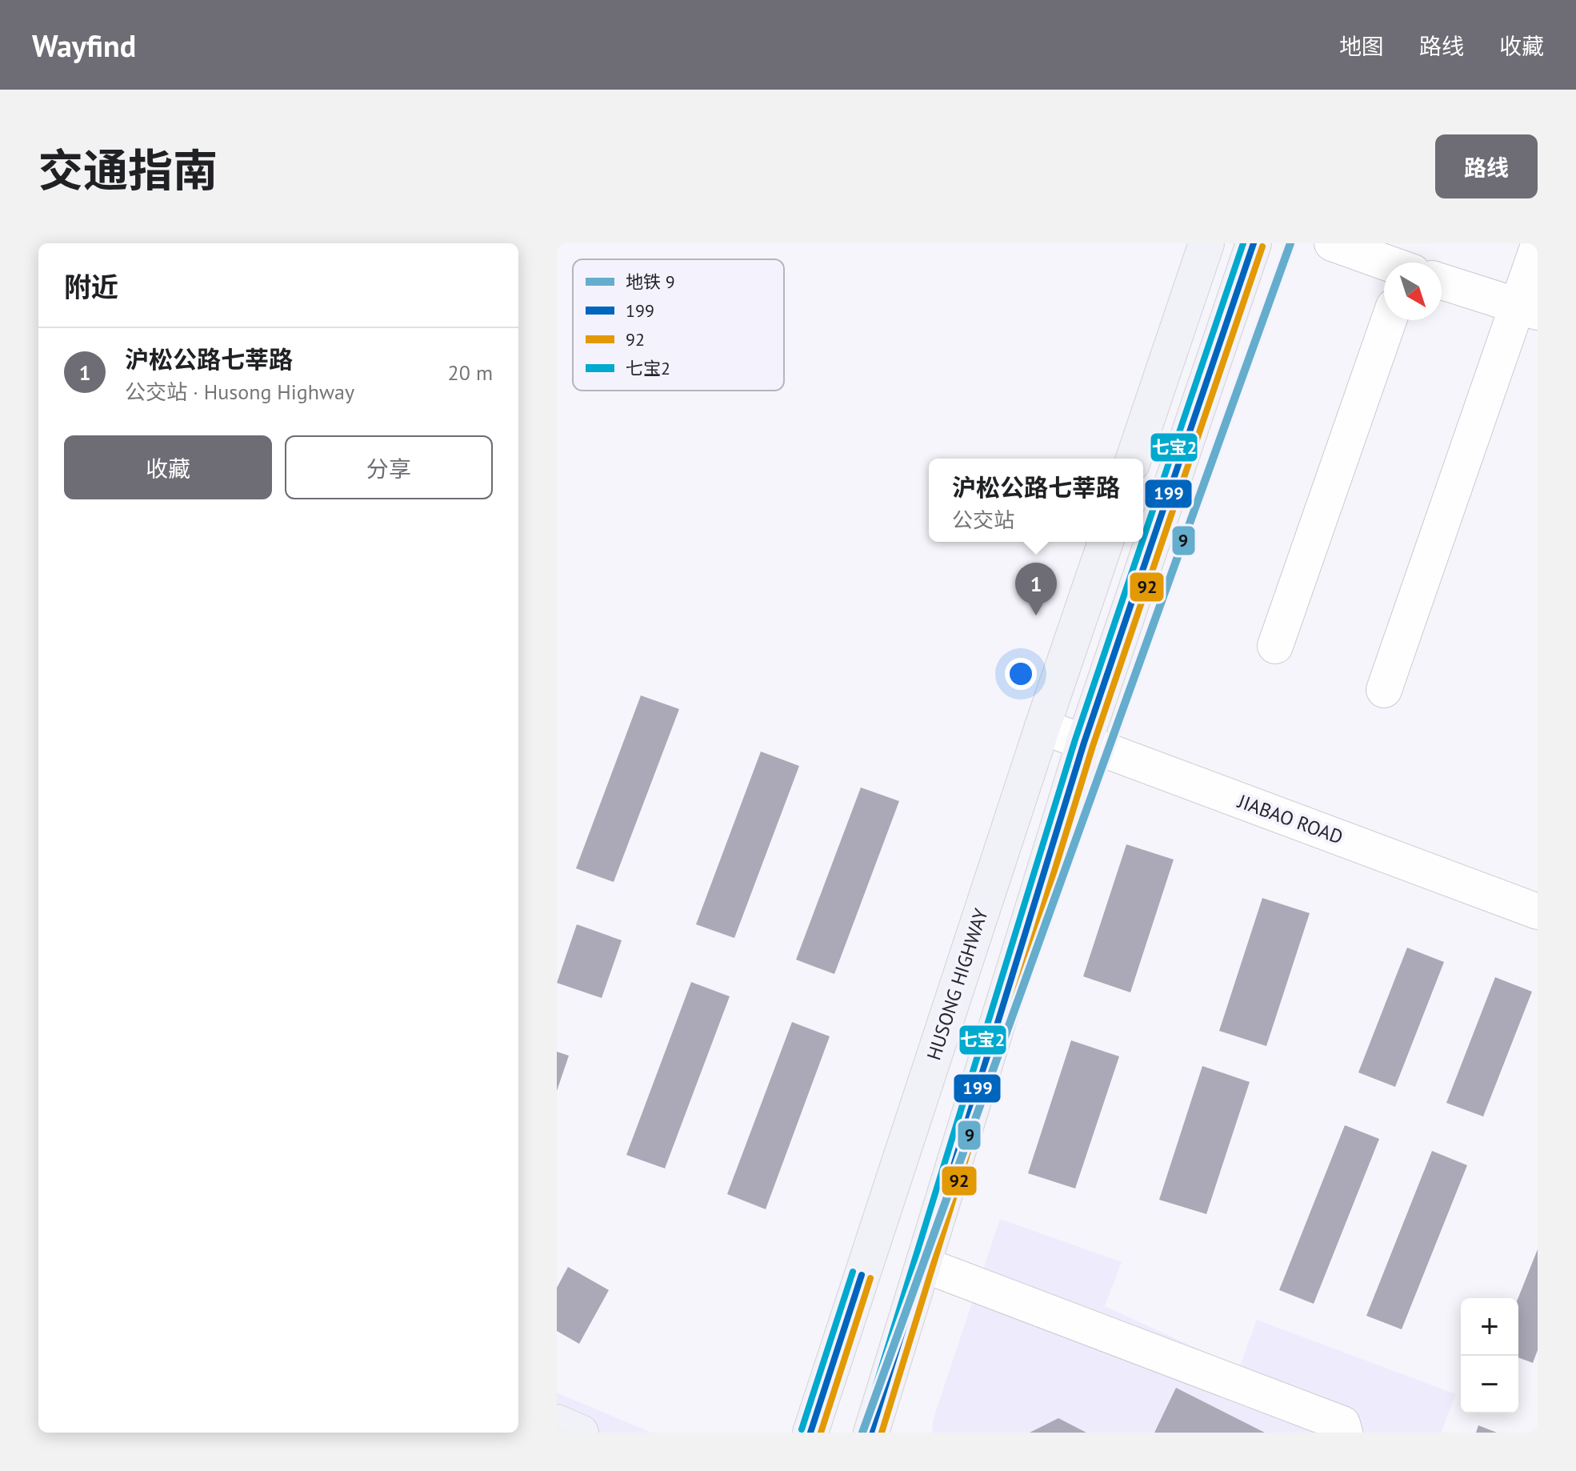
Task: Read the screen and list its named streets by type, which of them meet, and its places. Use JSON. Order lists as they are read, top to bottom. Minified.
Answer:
{"streets":{"main road":["HUSONG HIGHWAY"],"street":["JIABAO ROAD"]},"crossings":[["JIABAO ROAD","HUSONG HIGHWAY"]],"lines":["metro line 9","transit line 199","transit line 七宝2","transit line 92"],"legend":["地铁 9","199","92","七宝2"],"north":"bottom right","page":{"header":"Wayfind","nav":["地图","路线","收藏"],"title":"交通指南","buttons":["路线",["收藏","分享"]],"heading":"附近","list":[{"mark":"1","name":"沪松公路七莘路","note":"公交站 · Husong Highway","value":"20 m"}],"popup":["沪松公路七莘路","公交站"],"pins":"1","map_buttons":["+","−"]}}
